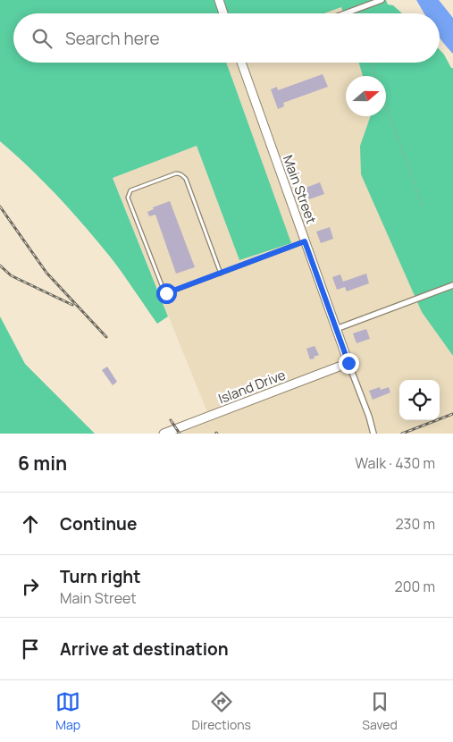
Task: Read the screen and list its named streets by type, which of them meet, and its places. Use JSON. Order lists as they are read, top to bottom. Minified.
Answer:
{"streets":{"street":["Main Street","Island Drive"]},"crossings":[["Main Street","Island Drive"]],"north":"right","page":{"search":"Search here","heading":["6 min","Walk · 430 m"],"list":[["Continue","230 m"],["Turn right","Main Street","200 m"],"Arrive at destination"],"nav":["Map","Directions","Saved"]}}
